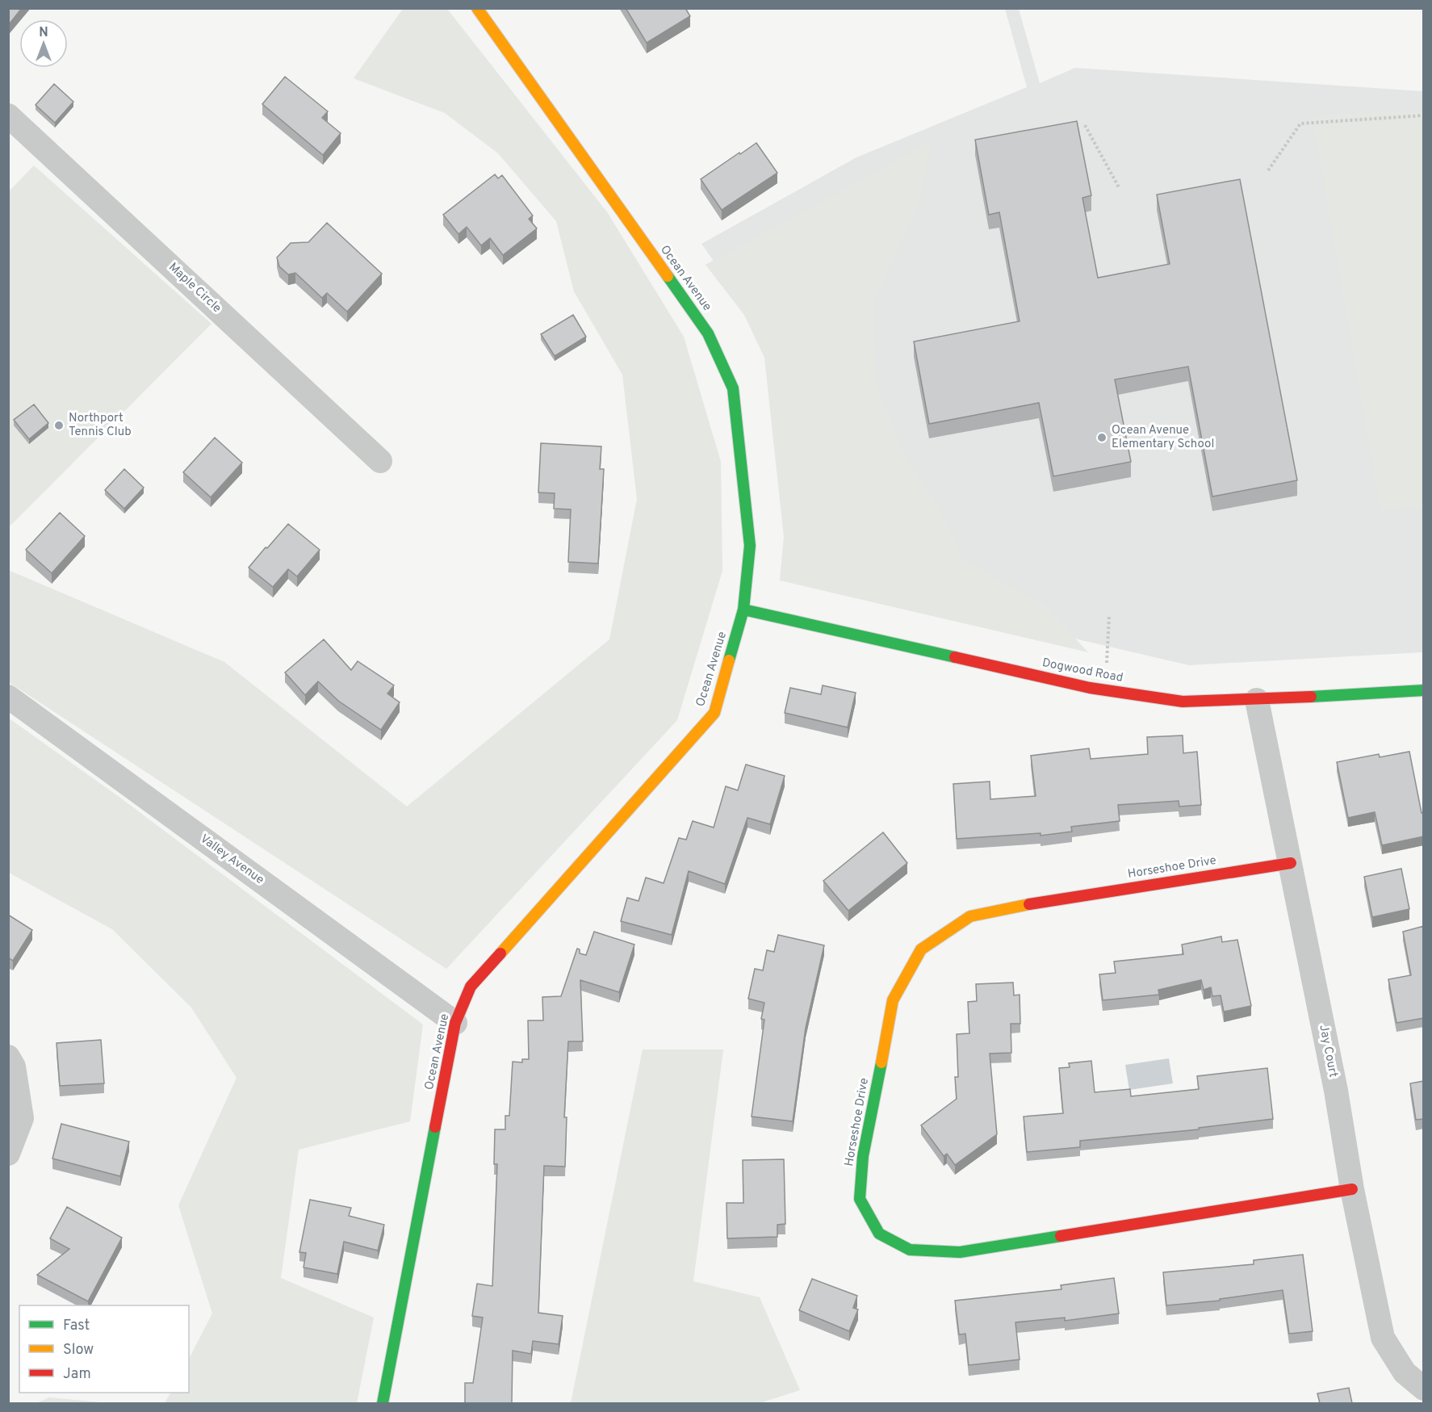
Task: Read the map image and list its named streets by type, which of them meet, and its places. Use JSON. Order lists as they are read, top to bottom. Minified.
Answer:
{"streets":{"street":["Ocean Avenue","Maple Circle","Dogwood Road","Valley Avenue","Horseshoe Drive","Jay Court"]},"crossings":[["Ocean Avenue","Dogwood Road"],["Ocean Avenue","Valley Avenue"],["Dogwood Road","Jay Court"],["Horseshoe Drive","Jay Court"]],"places":["Northport Tennis Club","Ocean Avenue Elementary School"],"legend":["Fast","Slow","Jam"],"north":"top"}
